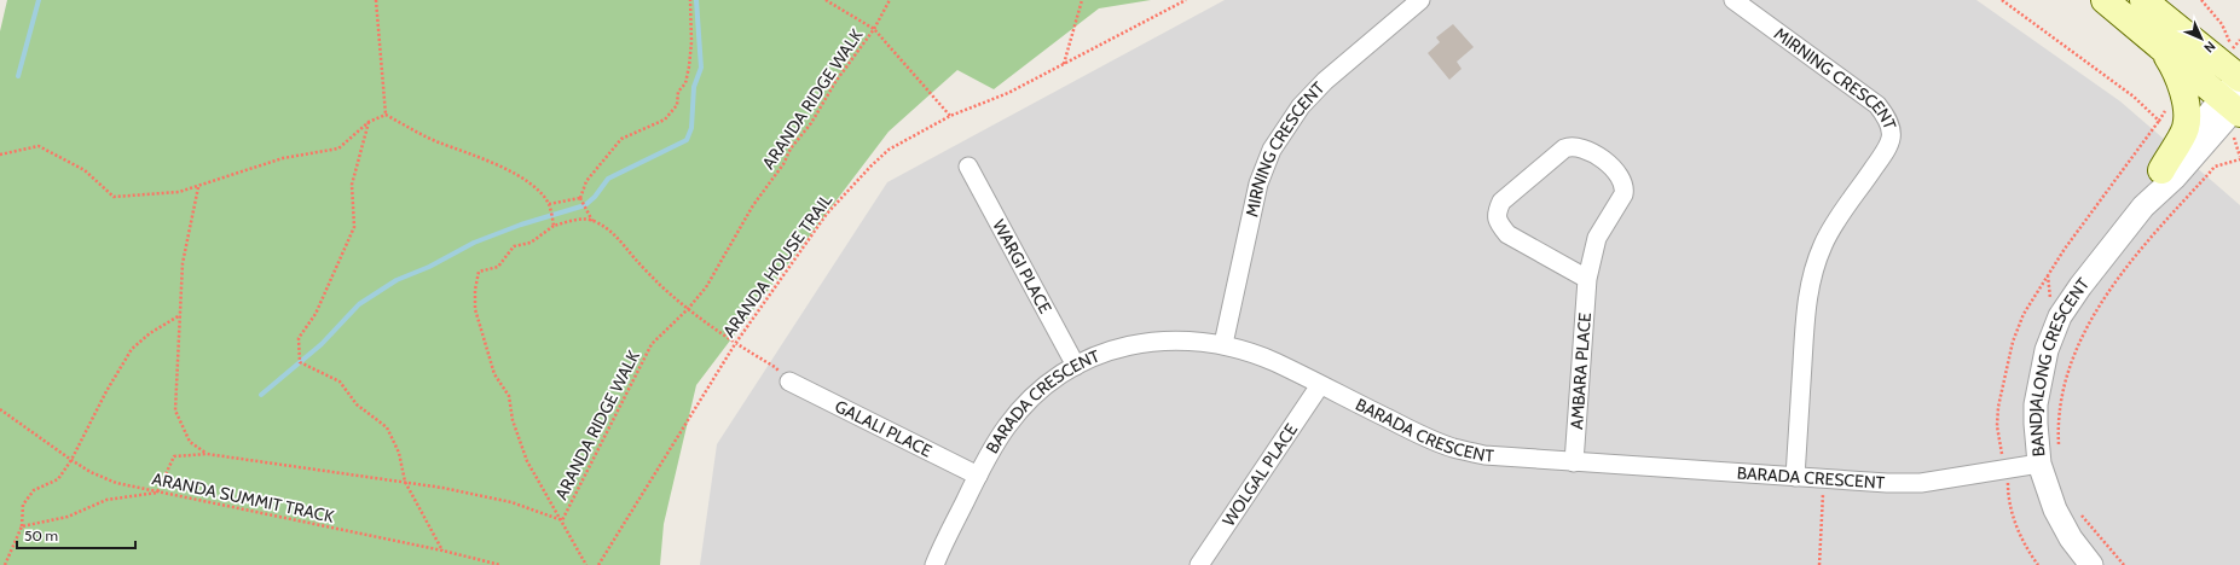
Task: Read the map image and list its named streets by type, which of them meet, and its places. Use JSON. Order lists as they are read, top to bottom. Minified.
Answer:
{"streets":{"street":["MIRNING CRESCENT","WARGI PLACE","BANDJALONG CRESCENT","AMBARA PLACE","BARADA CRESCENT","GALALI PLACE","WOLGAL PLACE"],"path":["ARANDA RIDGE WALK","ARANDA HOUSE TRAIL","ARANDA SUMMIT TRACK"]},"crossings":[["MIRNING CRESCENT","BARADA CRESCENT"],["ARANDA RIDGE WALK","ARANDA SUMMIT TRACK"],["WARGI PLACE","BARADA CRESCENT"],["BANDJALONG CRESCENT","BARADA CRESCENT"],["AMBARA PLACE","BARADA CRESCENT"],["BARADA CRESCENT","GALALI PLACE"],["BARADA CRESCENT","WOLGAL PLACE"]],"scale_bar":"50 m","north":"bottom right"}
